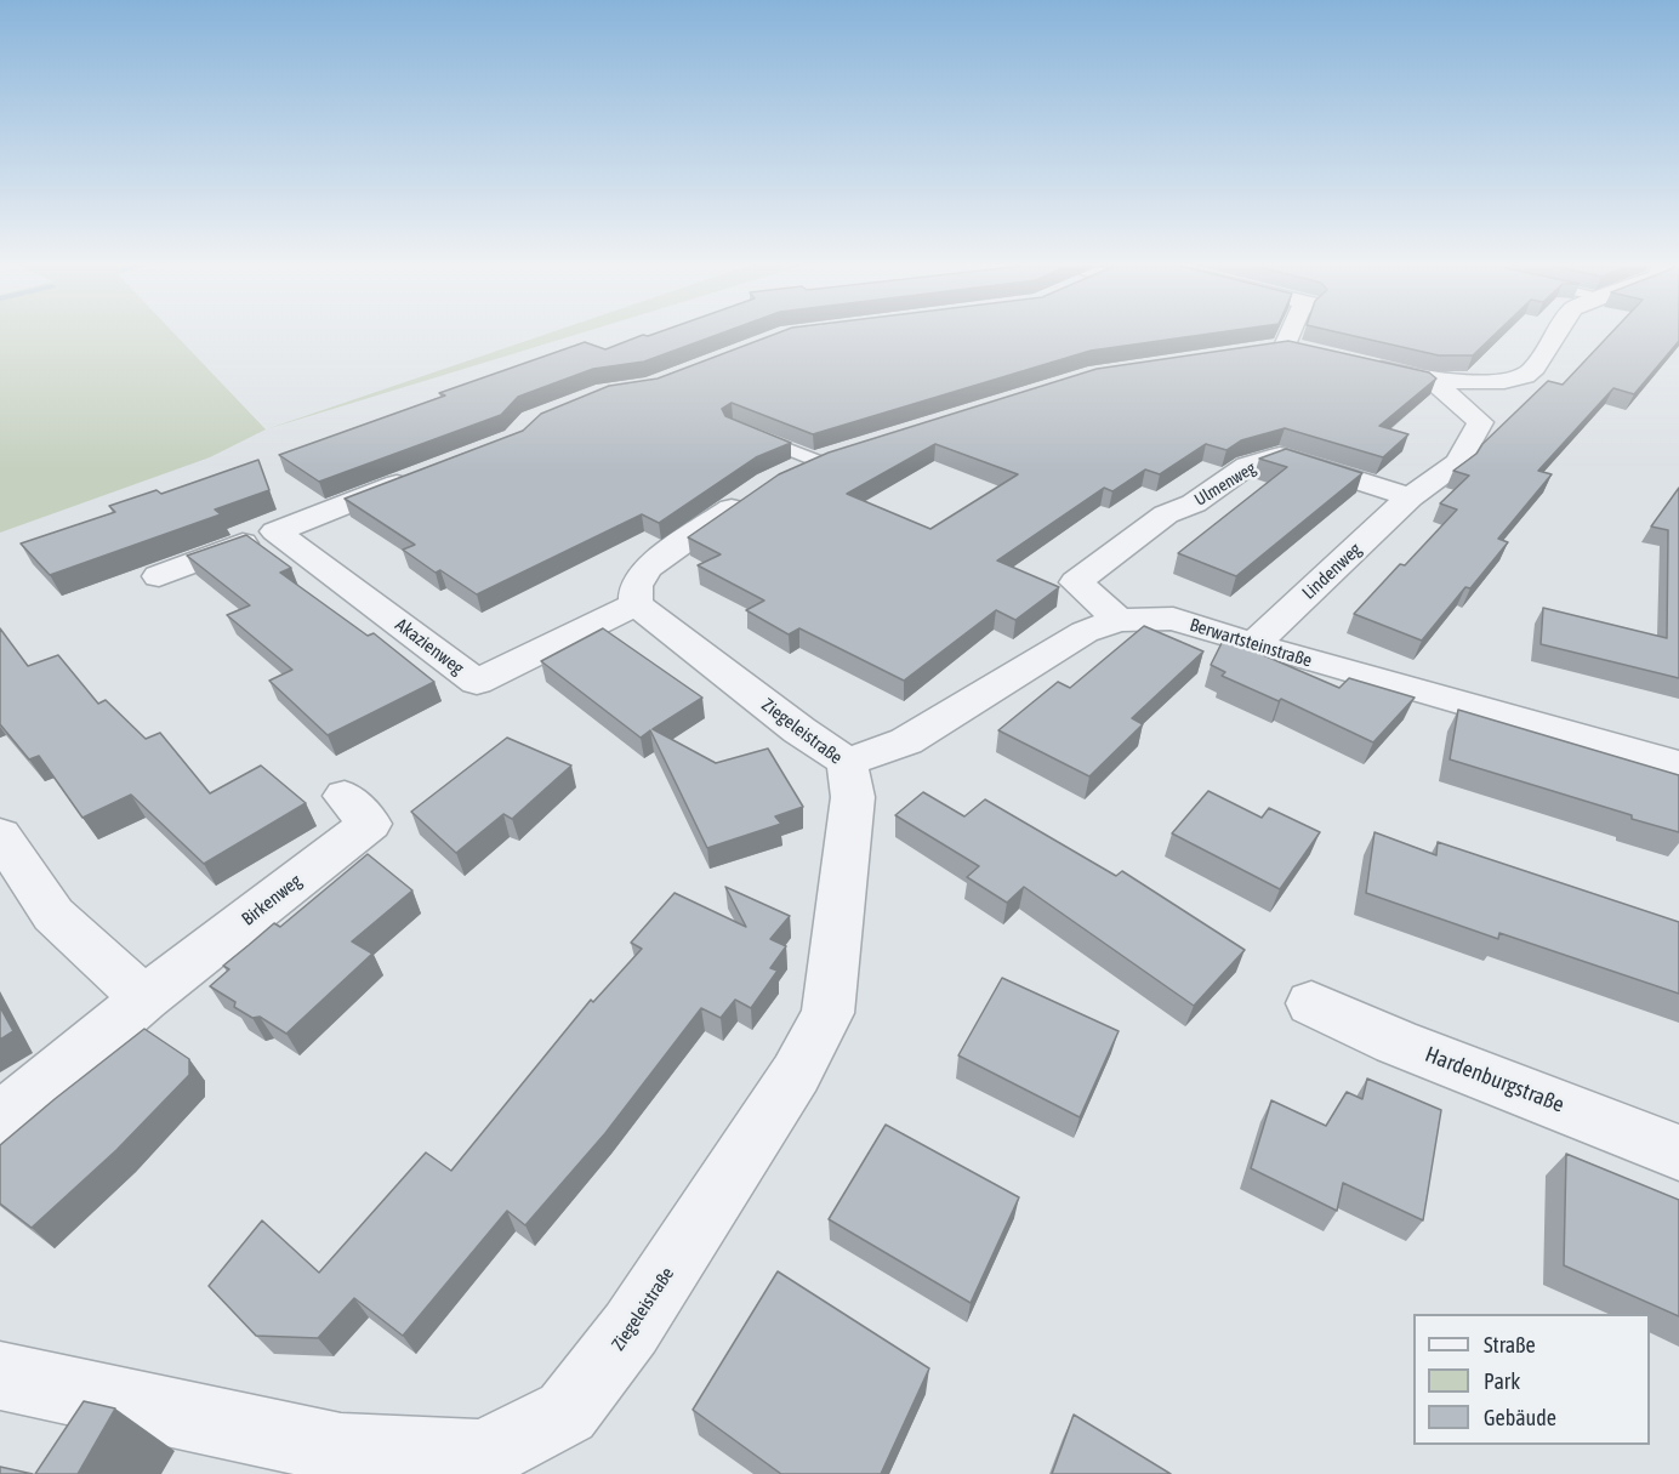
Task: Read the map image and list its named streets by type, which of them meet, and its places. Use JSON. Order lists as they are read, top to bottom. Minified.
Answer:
{"streets":{"street":["Ulmenweg","Lindenweg","Berwartsteinstraße","Akazienweg","Ziegeleistraße","Birkenweg","Hardenburgstraße"]},"crossings":[["Ulmenweg","Lindenweg"],["Ulmenweg","Berwartsteinstraße"],["Lindenweg","Berwartsteinstraße"],["Berwartsteinstraße","Ziegeleistraße"],["Akazienweg","Ziegeleistraße"]],"legend":["Straße","Park","Gebäude"]}
